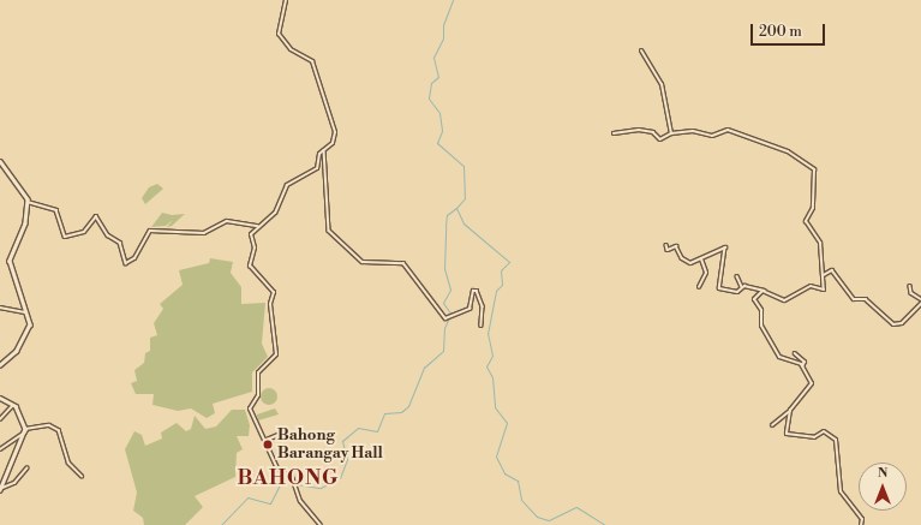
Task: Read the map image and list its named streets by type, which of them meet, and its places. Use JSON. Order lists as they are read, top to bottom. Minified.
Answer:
{"districts":["BAHONG"],"places":["Bahong Barangay Hall"],"scale_bar":"200 m","north":"top"}
